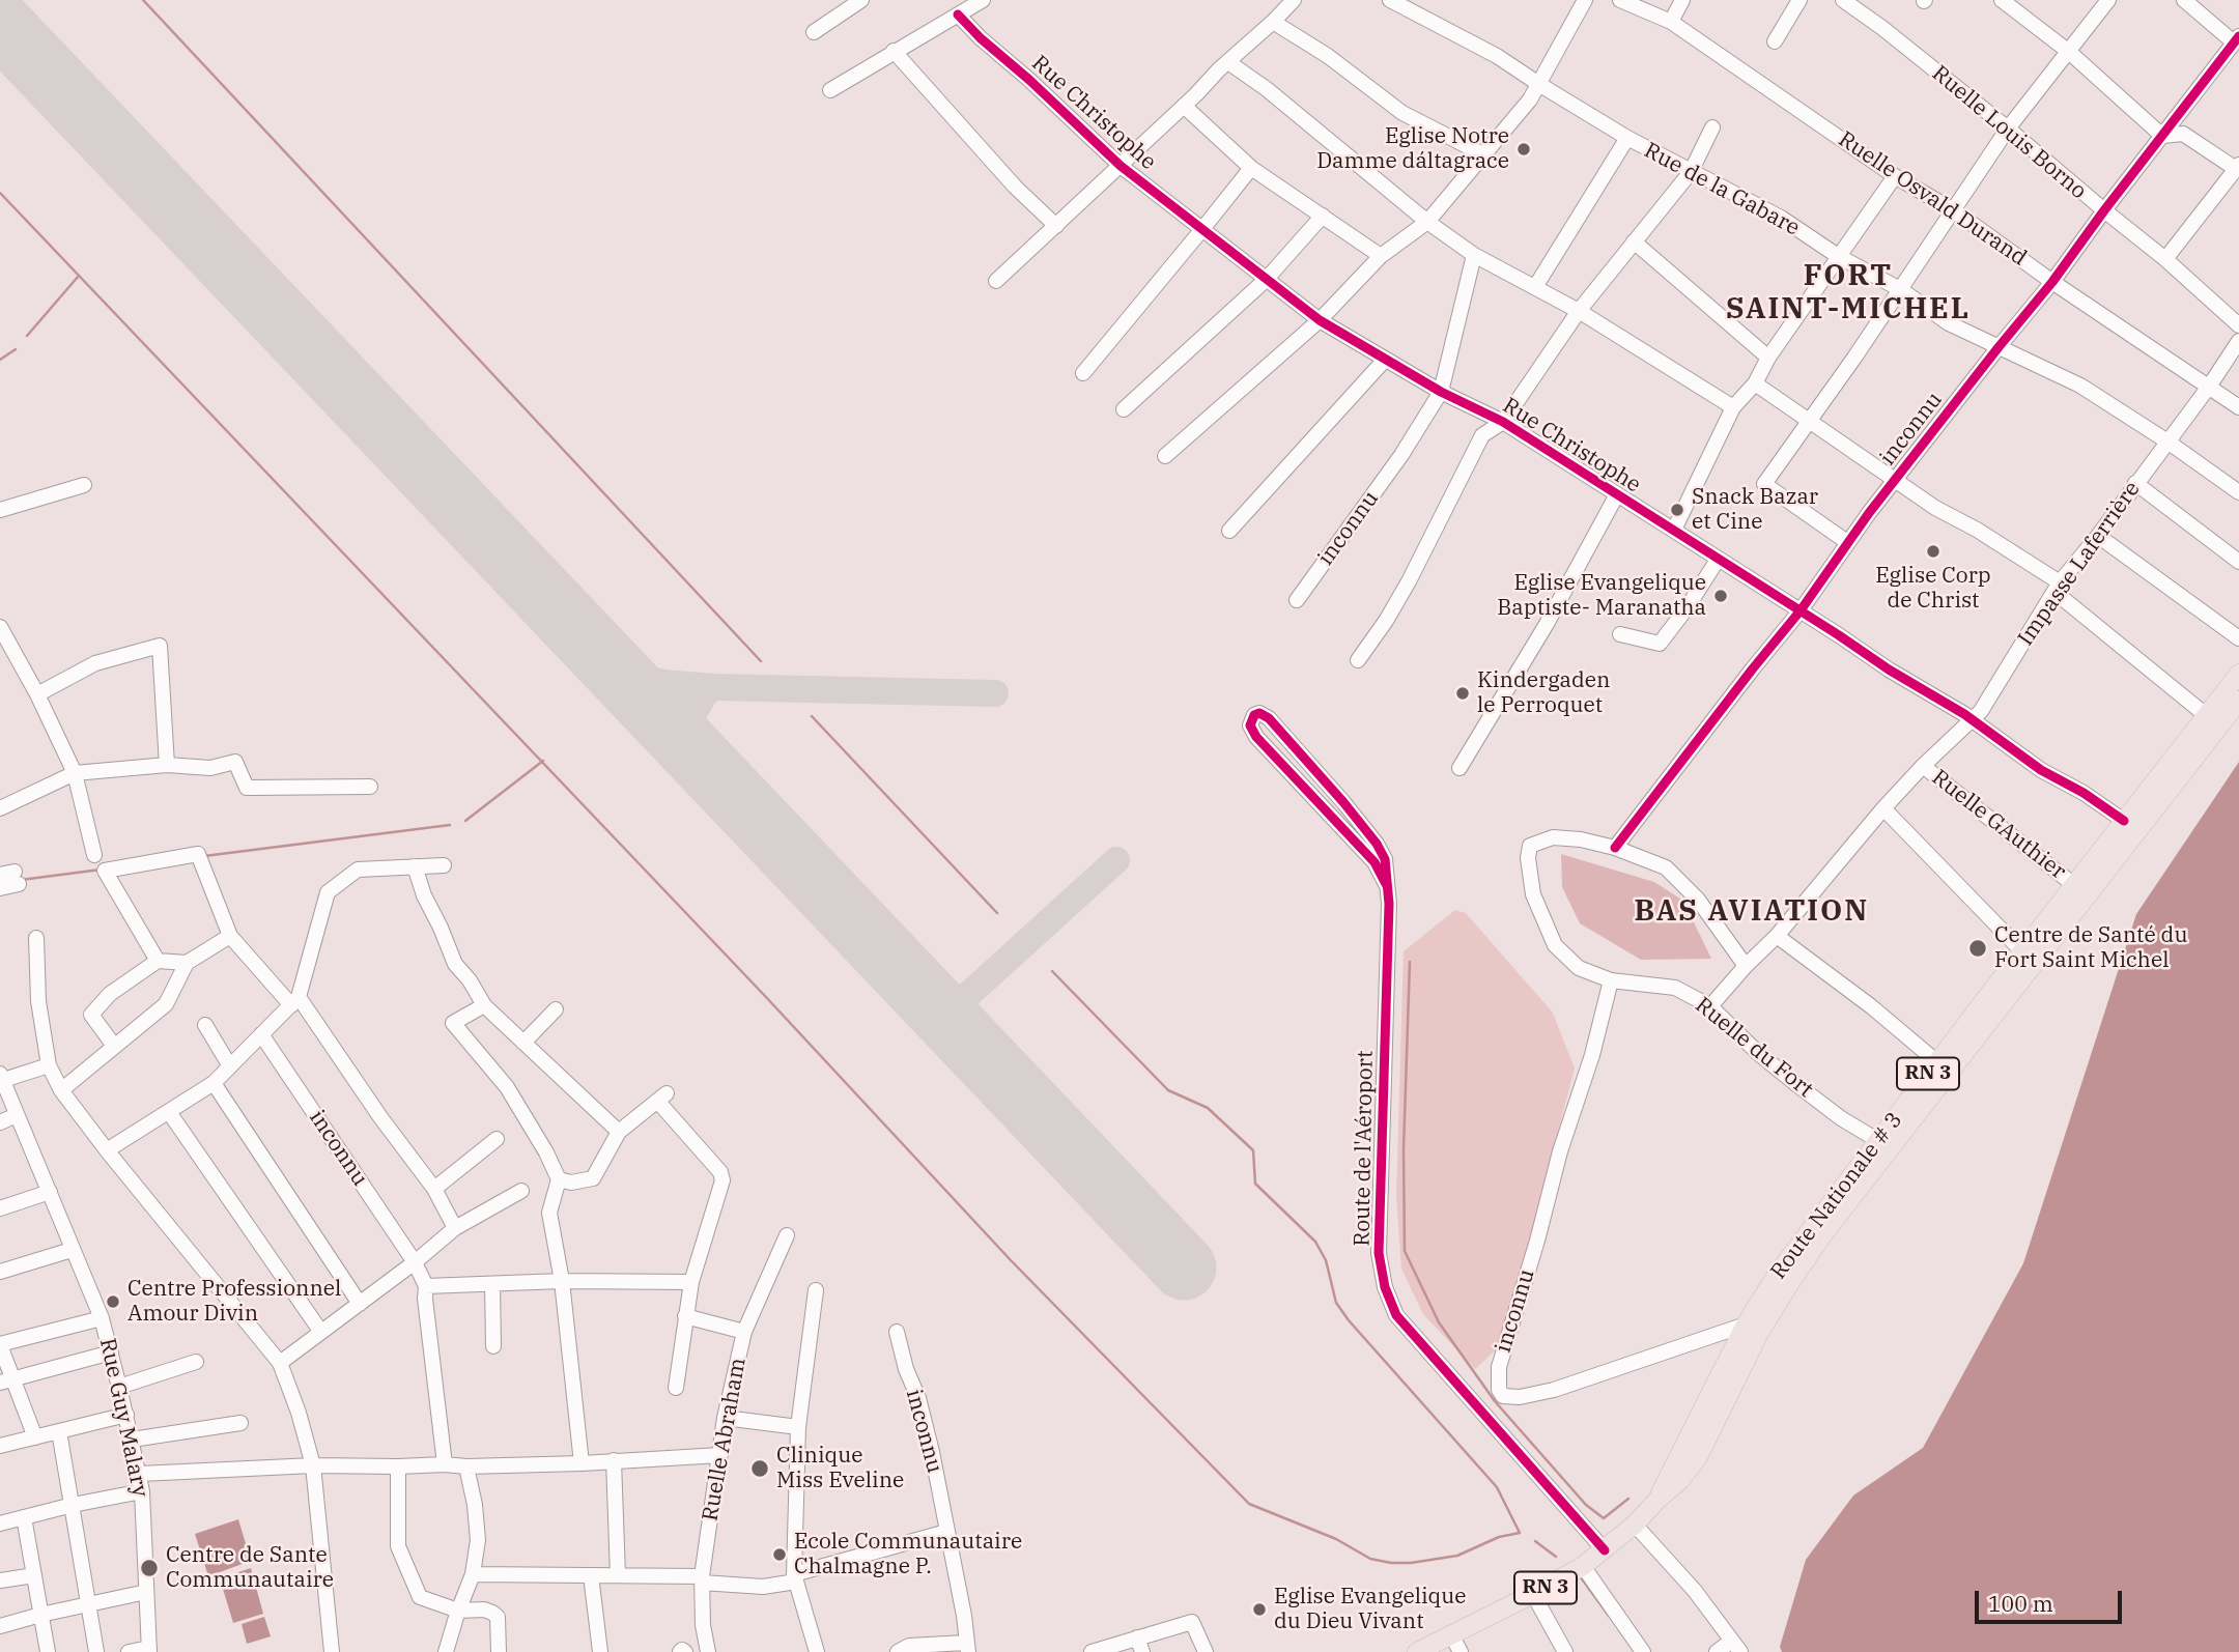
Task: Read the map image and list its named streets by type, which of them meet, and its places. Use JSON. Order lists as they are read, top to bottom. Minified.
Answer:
{"streets":{"main road":["RN 3","Route Nationale # 3"],"street":["Rue Christophe","Ruelle Louis Borno","Rue de la Gabare","Ruelle Osvald Durand","inconnu","Impasse Laferrière","Ruelle GAuthier","Ruelle du Fort","Route de l'Aéroport","Rue Guy Malary","Ruelle Abraham"]},"crossings":[["Rue Christophe","inconnu"],["Rue Christophe","Impasse Laferrière"],["Rue Christophe","Route Nationale # 3"],["Ruelle Louis Borno","inconnu"],["Rue de la Gabare","inconnu"],["Rue de la Gabare","Impasse Laferrière"],["Ruelle Osvald Durand","inconnu"],["Ruelle Osvald Durand","Impasse Laferrière"],["inconnu","Ruelle du Fort"],["inconnu","Route Nationale # 3"],["Impasse Laferrière","Ruelle GAuthier"],["Impasse Laferrière","Ruelle du Fort"],["Ruelle GAuthier","Route Nationale # 3"],["Ruelle du Fort","Route Nationale # 3"],["Route de l'Aéroport","Route Nationale # 3"]],"districts":["FORT SAINT-MICHEL","BAS AVIATION"],"places":["Eglise Notre Damme dáltagrace","Snack Bazar et Cine","Eglise Corp de Christ","Eglise Evangelique Baptiste- Maranatha","Kindergaden le Perroquet","Centre de Santé du Fort Saint Michel","Centre Professionnel Amour Divin","Clinique Miss Eveline","Ecole Communautaire Chalmagne P.","Centre de Sante Communautaire","Eglise Evangelique du Dieu Vivant"],"scale_bar":"100 m"}
